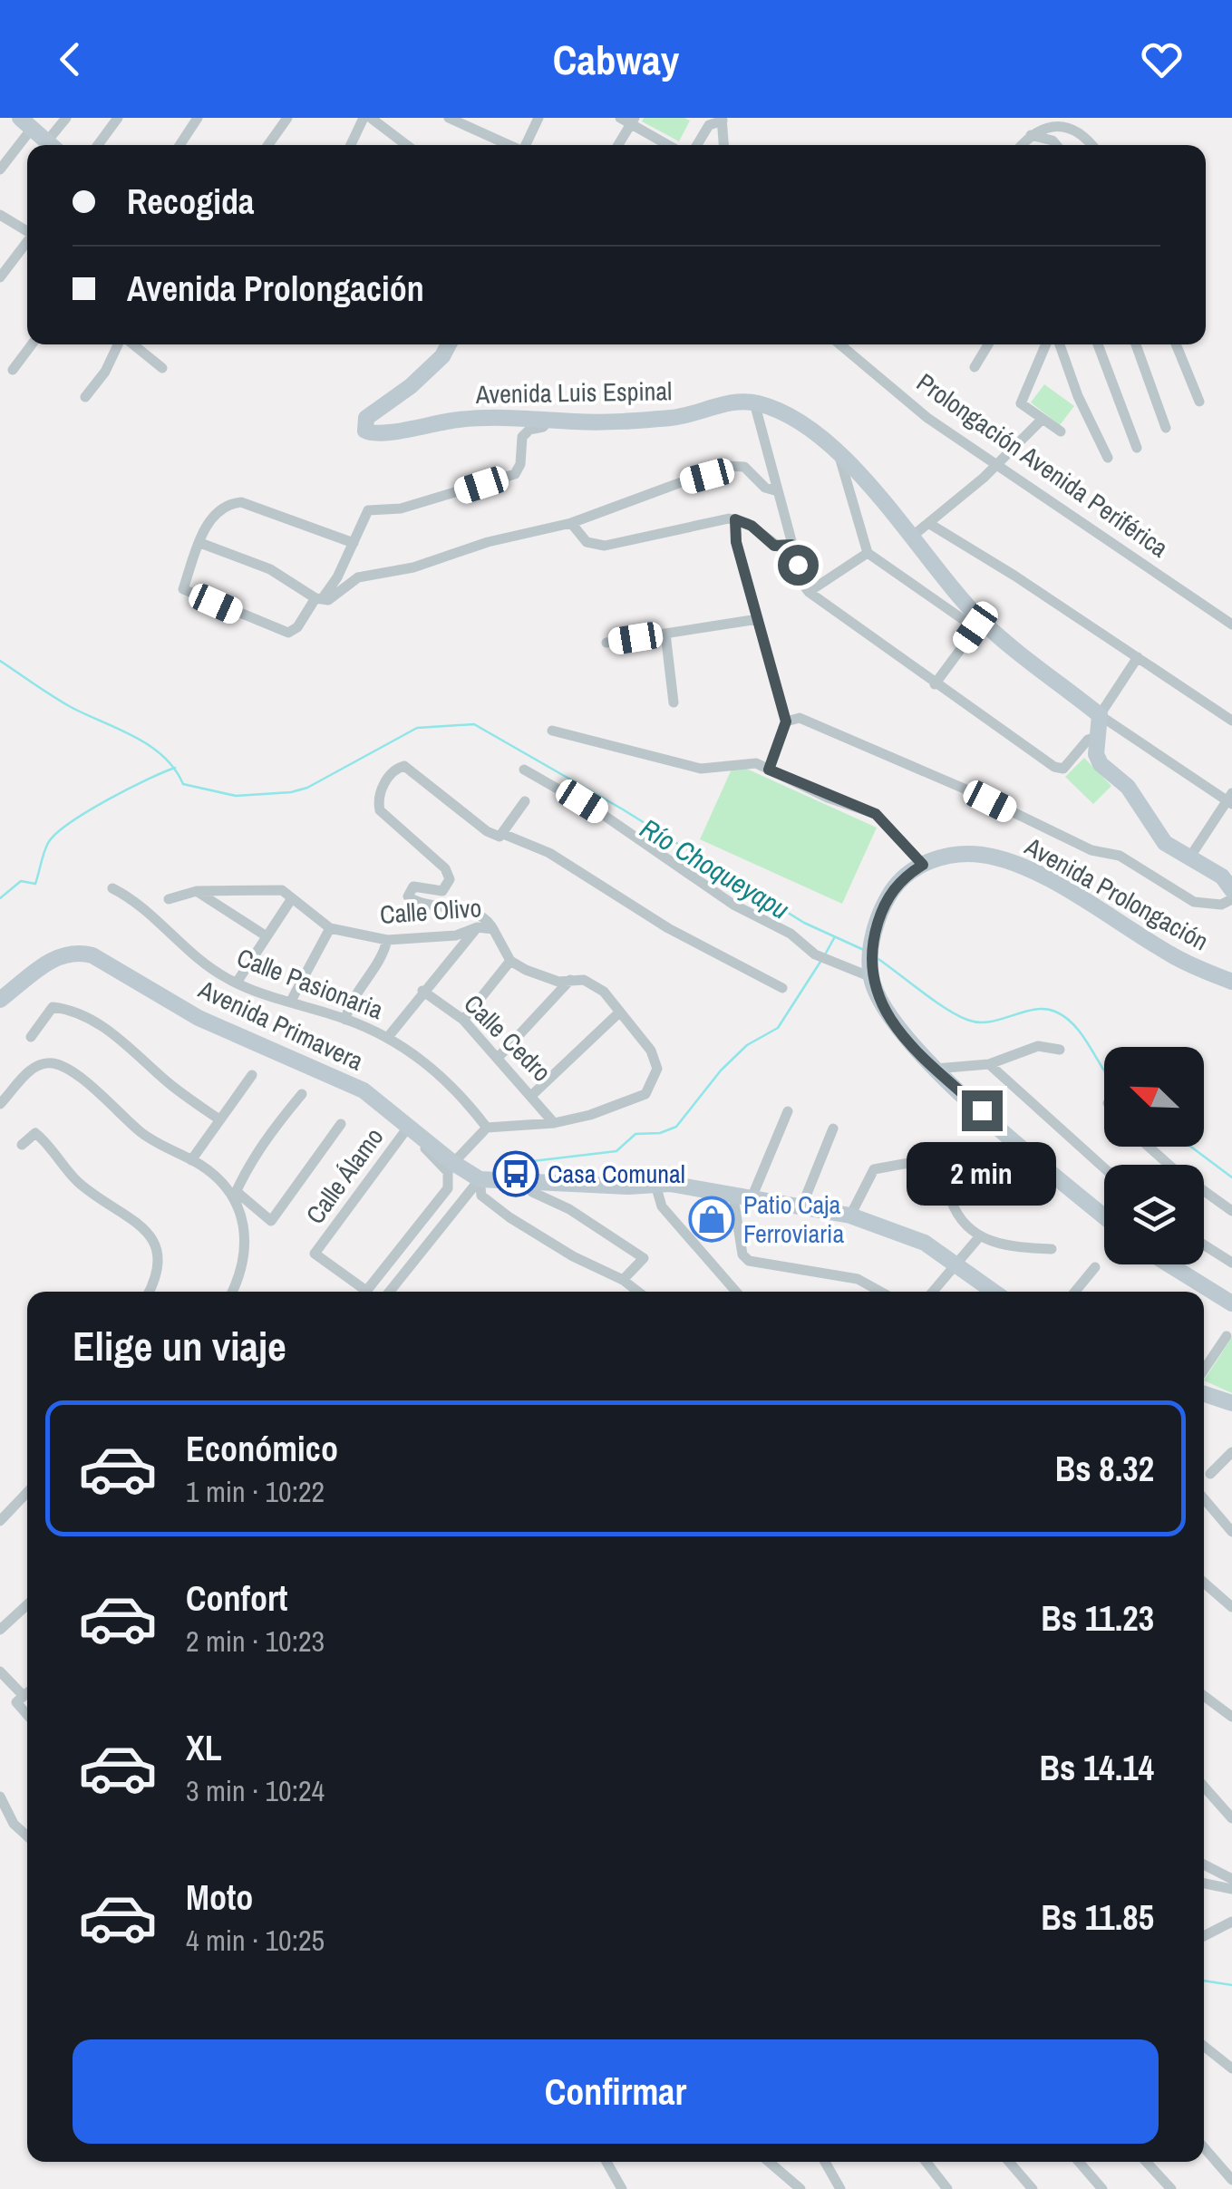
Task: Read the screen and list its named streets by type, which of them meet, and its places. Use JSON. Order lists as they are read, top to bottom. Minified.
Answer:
{"streets":{"street":["Avenida Luis Espinal","Prolongación Avenida Periférica","Avenida Prolongación","Calle Olivo","Calle Pasionaria","Avenida Primavera","Calle Cedro","Calle Álamo"]},"crossings":[["Avenida Primavera","Calle Álamo"]],"water":["Río Choqueyapu"],"places":{"bus stop":["Casa Comunal"],"shop":["Patio Caja Ferroviaria"]},"north":"top left","page":{"header":"Cabway","banner":["Recogida","Avenida Prolongación"],"bubble":"2 min","heading":"Elige un viaje","list":[{"name":"Económico","note":"1 min · 10:22","value":"Bs 8.32"},{"name":"Confort","note":"2 min · 10:23","value":"Bs 11.23"},{"name":"XL","note":"3 min · 10:24","value":"Bs 14.14"},{"name":"Moto","note":"4 min · 10:25","value":"Bs 11.85"}],"buttons":"Confirmar"}}
